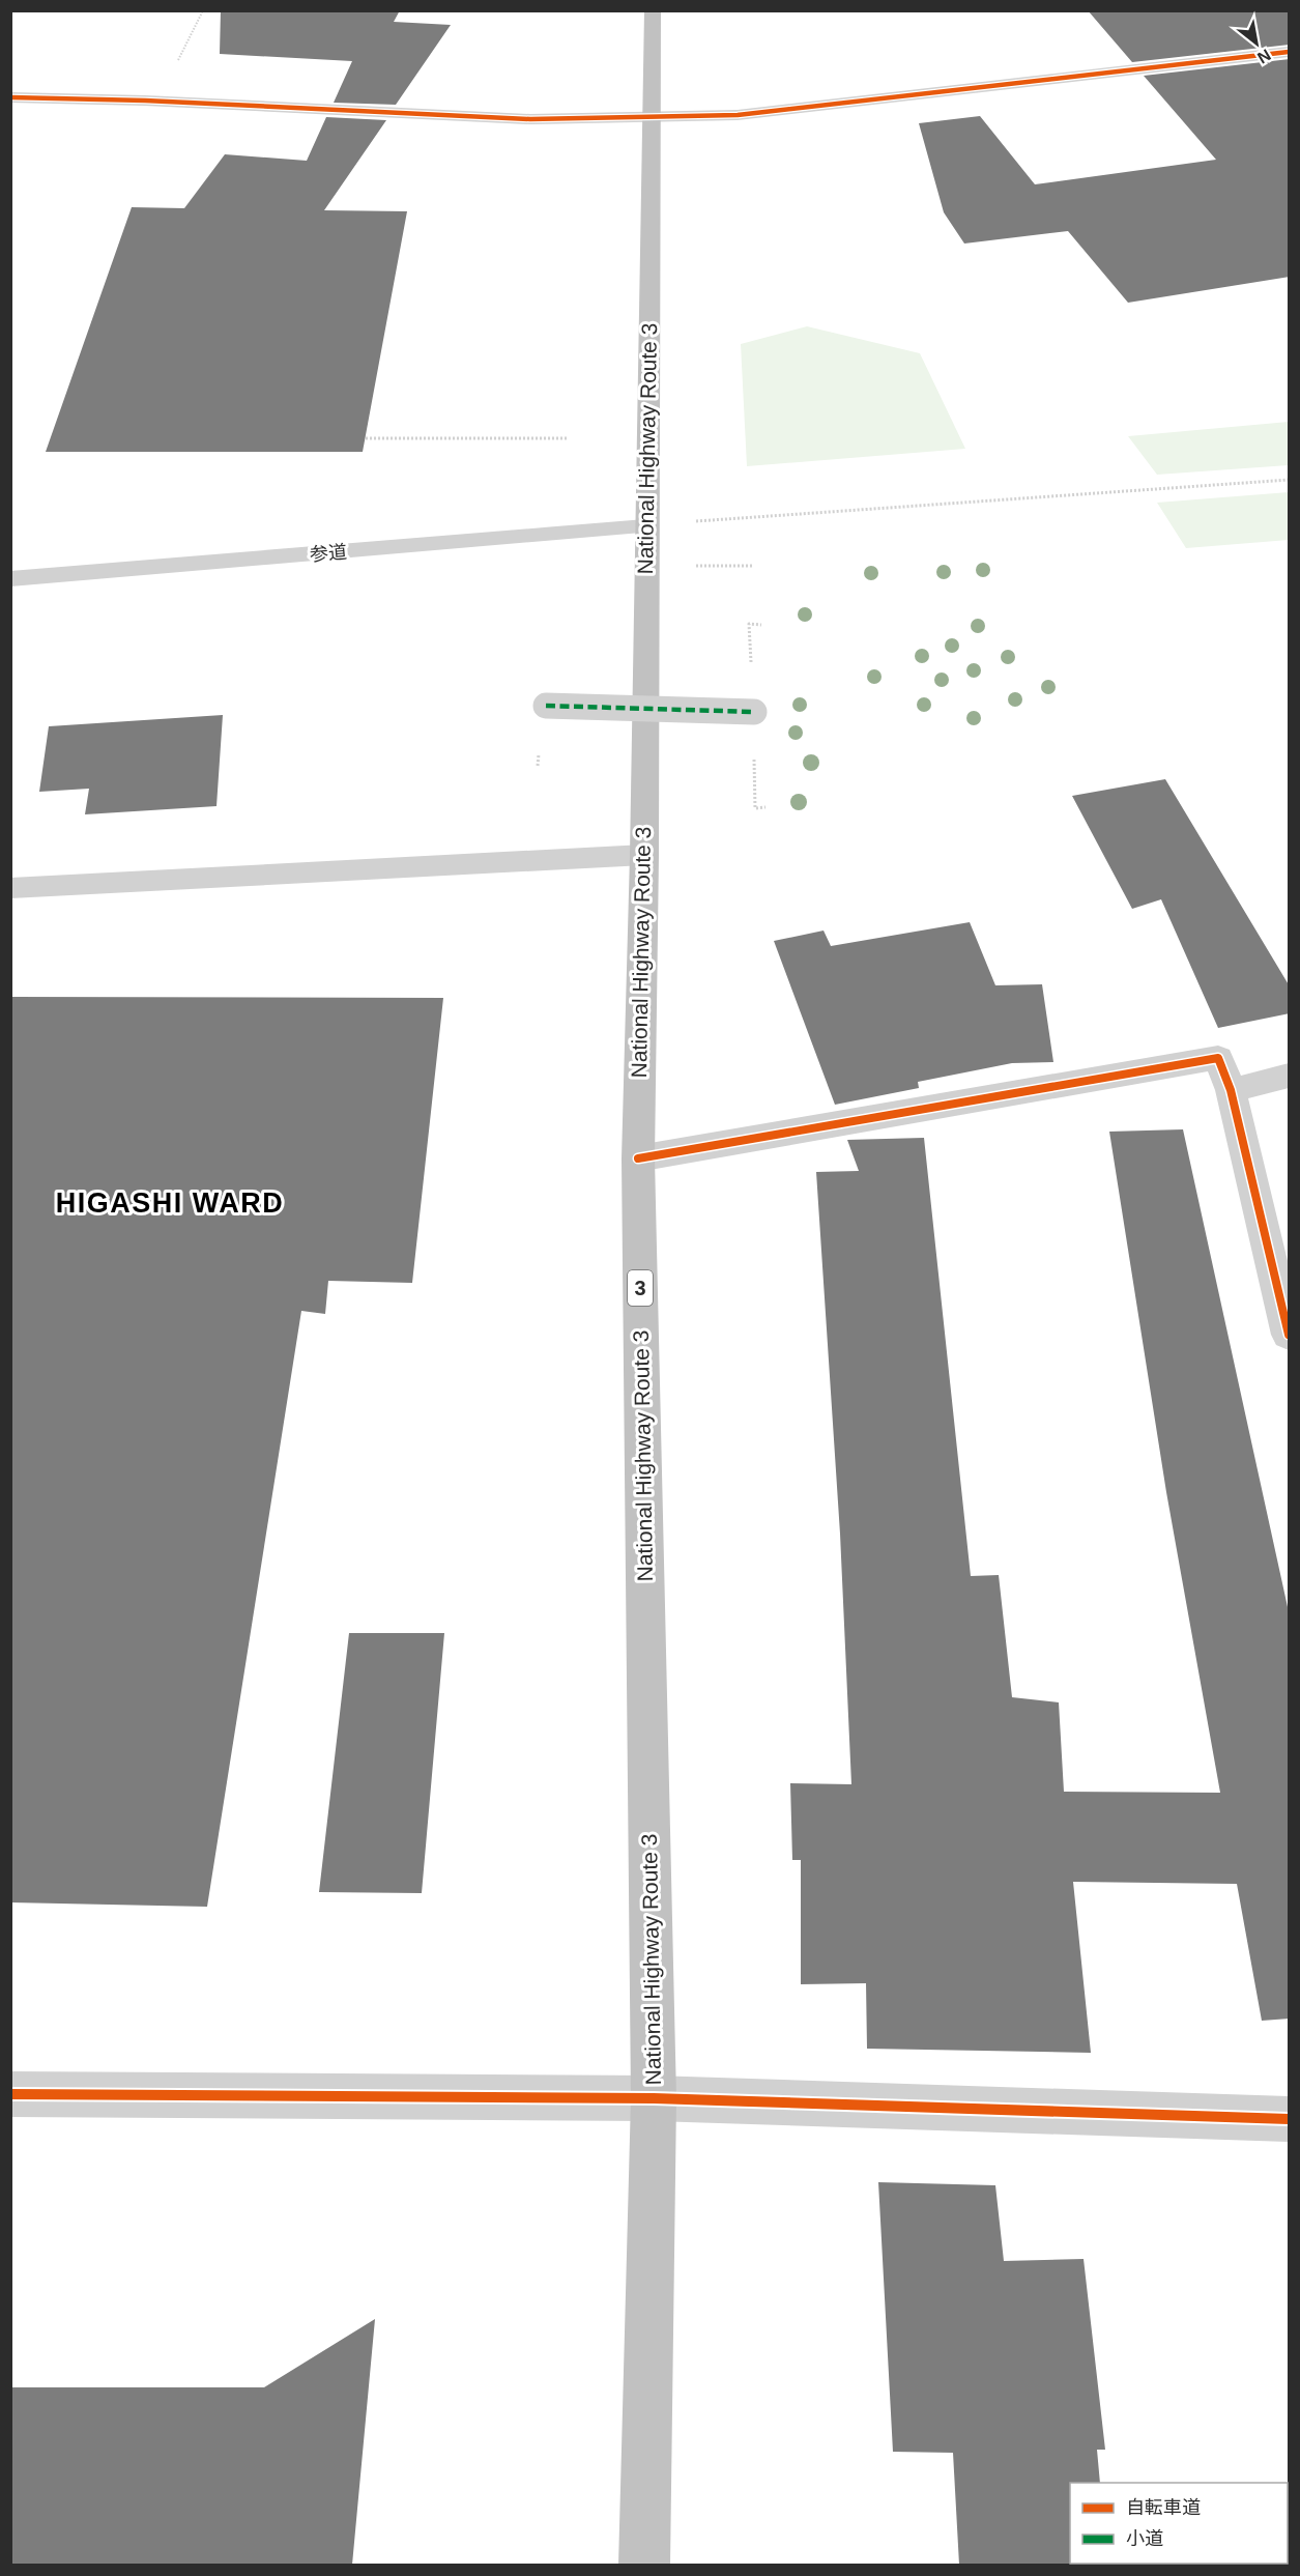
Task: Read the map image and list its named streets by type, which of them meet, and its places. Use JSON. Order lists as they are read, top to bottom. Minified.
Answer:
{"streets":{"highway":["National Highway Route 3","3"],"street":["参道"]},"crossings":[["National Highway Route 3","参道"]],"districts":["HIGASHI WARD"],"legend":["自転車道","小道"],"north":"bottom right"}
